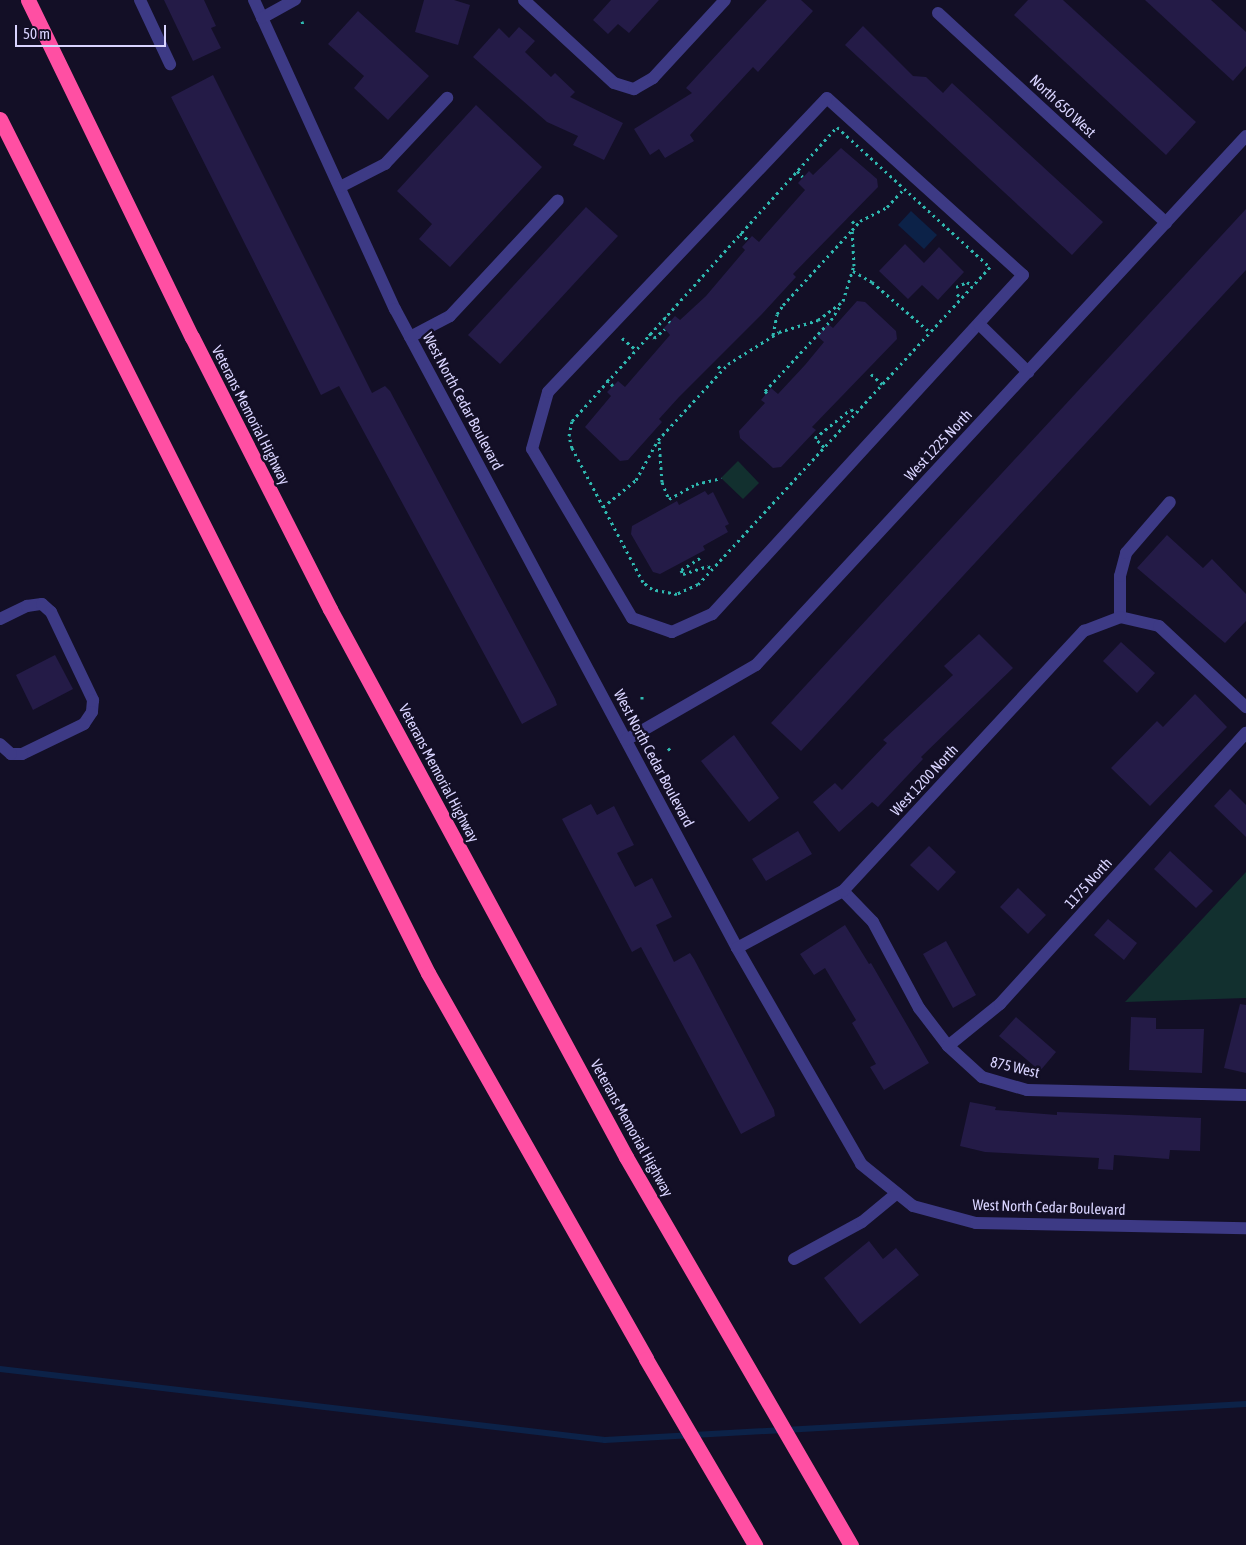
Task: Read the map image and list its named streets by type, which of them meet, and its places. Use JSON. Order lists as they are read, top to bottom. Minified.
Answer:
{"streets":{"highway":["Veterans Memorial Highway"],"street":["North 650 West","West North Cedar Boulevard","West 1225 North","West 1200 North","1175 North","875 West"]},"crossings":[["North 650 West","West 1225 North"],["West North Cedar Boulevard","West 1225 North"],["West North Cedar Boulevard","West 1200 North"],["West 1200 North","875 West"],["1175 North","875 West"]],"scale_bar":"50 m"}
